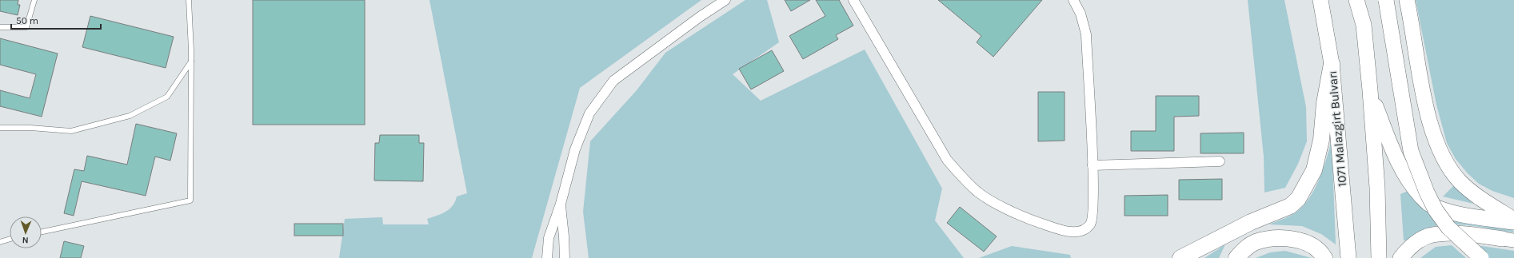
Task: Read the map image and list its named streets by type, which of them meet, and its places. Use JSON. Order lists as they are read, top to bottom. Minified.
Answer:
{"streets":{"main road":["1071 Malazgirt Bulvarı"]},"scale_bar":"50 m","north":"bottom"}
